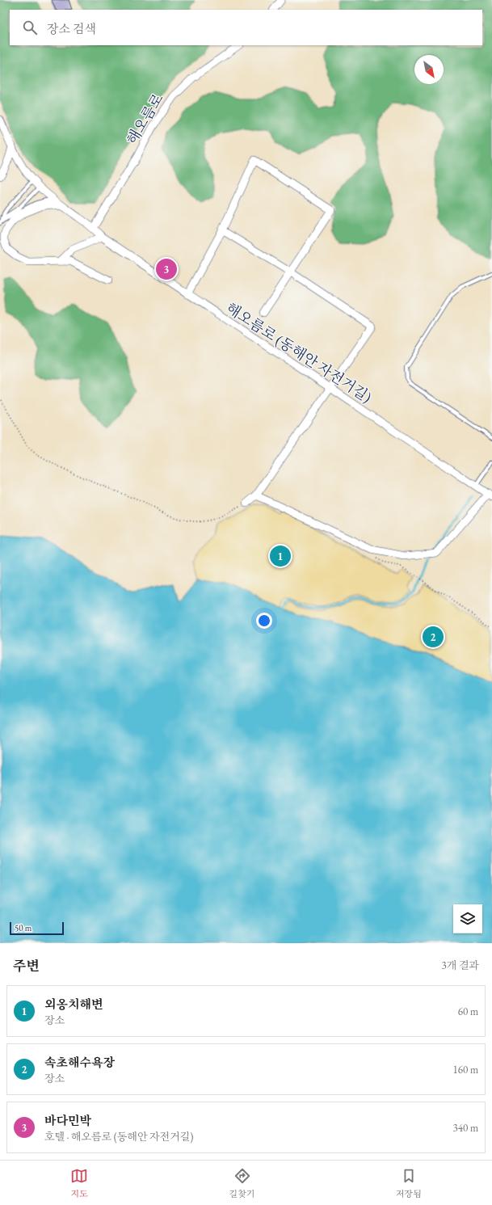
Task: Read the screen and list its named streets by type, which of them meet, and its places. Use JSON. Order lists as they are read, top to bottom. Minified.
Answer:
{"streets":{"street":["해오름로","해오름로 (동해안 자전거길)"]},"crossings":[["해오름로","해오름로 (동해안 자전거길)"]],"scale_bar":"50 m","north":"bottom right","page":{"search":"장소 검색","pins":["3","1","2"],"scale":"50 m","heading":["주변","3개 결과"],"list":[{"mark":"1","name":"외옹치해변","note":"장소","value":"60 m"},{"mark":"2","name":"속초해수욕장","note":"장소","value":"160 m"},{"mark":"3","name":"바다민박","note":"호텔 · 해오름로 (동해안 자전거길)","value":"340 m"}],"nav":["지도","길찾기","저장됨"]}}
